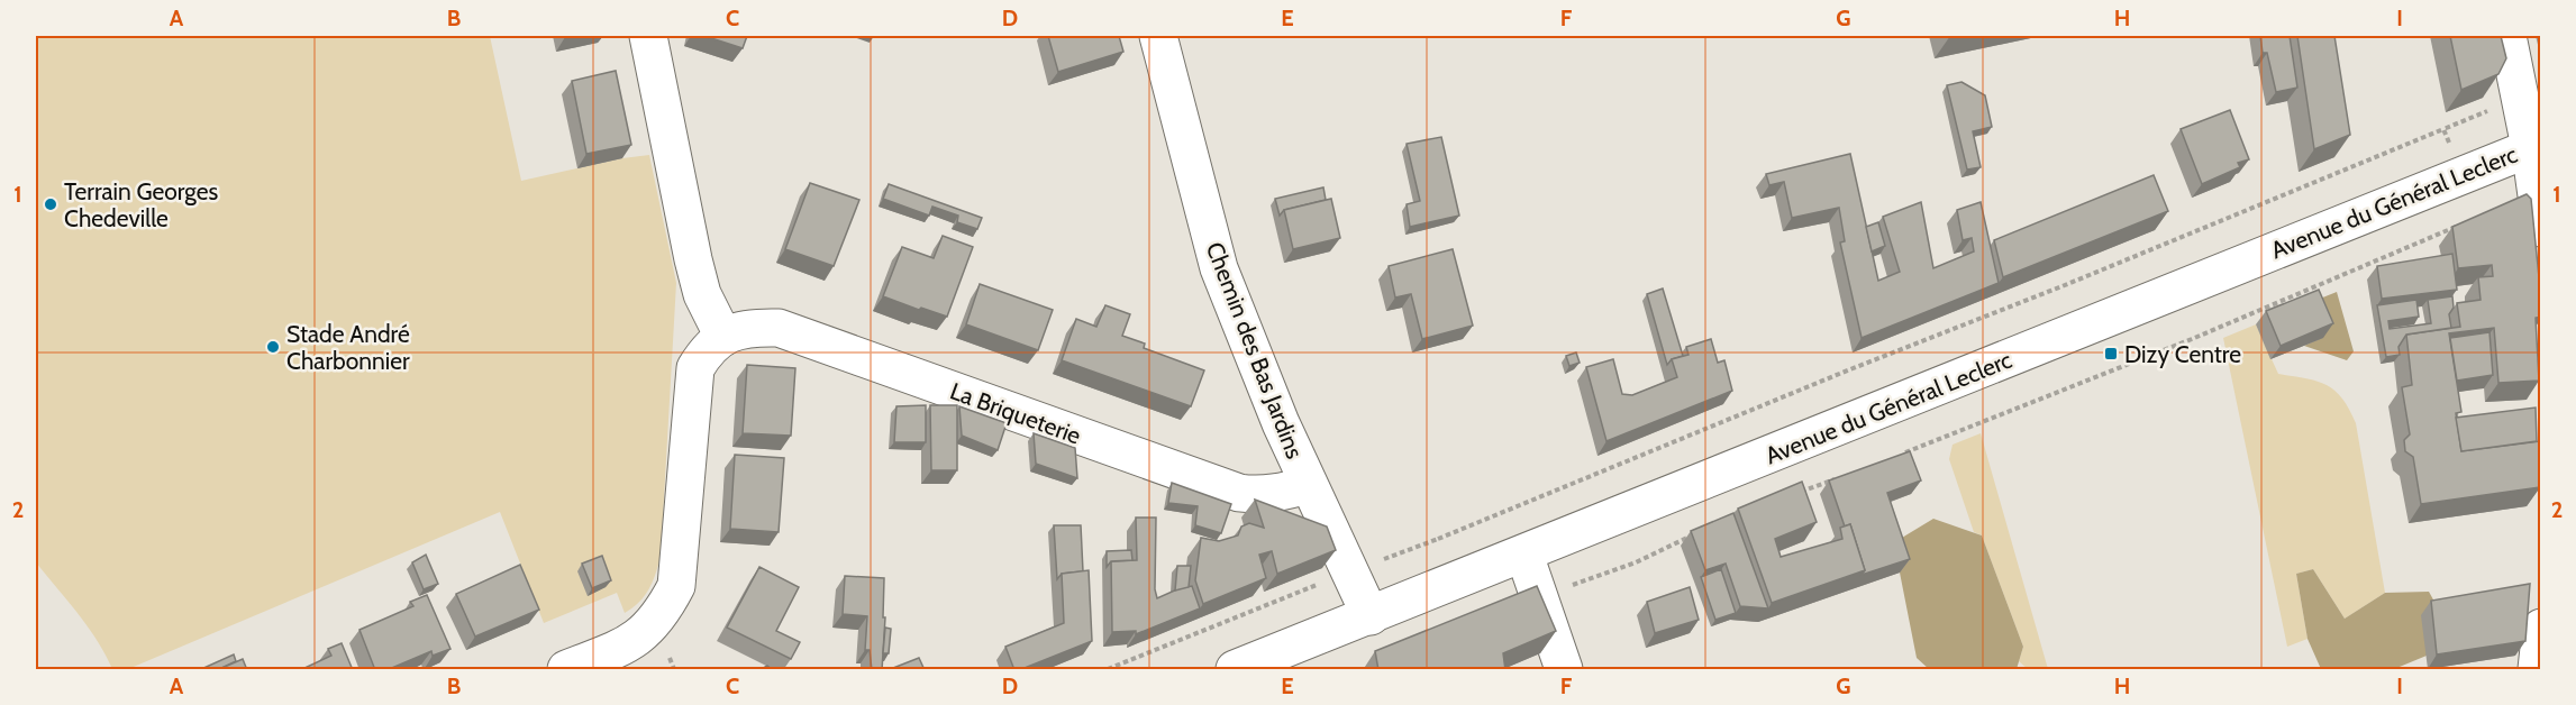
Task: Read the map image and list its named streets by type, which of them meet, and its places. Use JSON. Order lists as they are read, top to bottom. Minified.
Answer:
{"streets":{"street":["Avenue du Général Leclerc","Chemin des Bas Jardins","La Briqueterie"]},"crossings":[["Avenue du Général Leclerc","Chemin des Bas Jardins"],["Chemin des Bas Jardins","La Briqueterie"]],"places":{"other":["Terrain Georges Chedeville","Stade André Charbonnier"],"transit":["Dizy Centre"]},"grid":{"columns":["A","B","C","D","E","F","G","H","I"],"rows":["1","2"]}}
